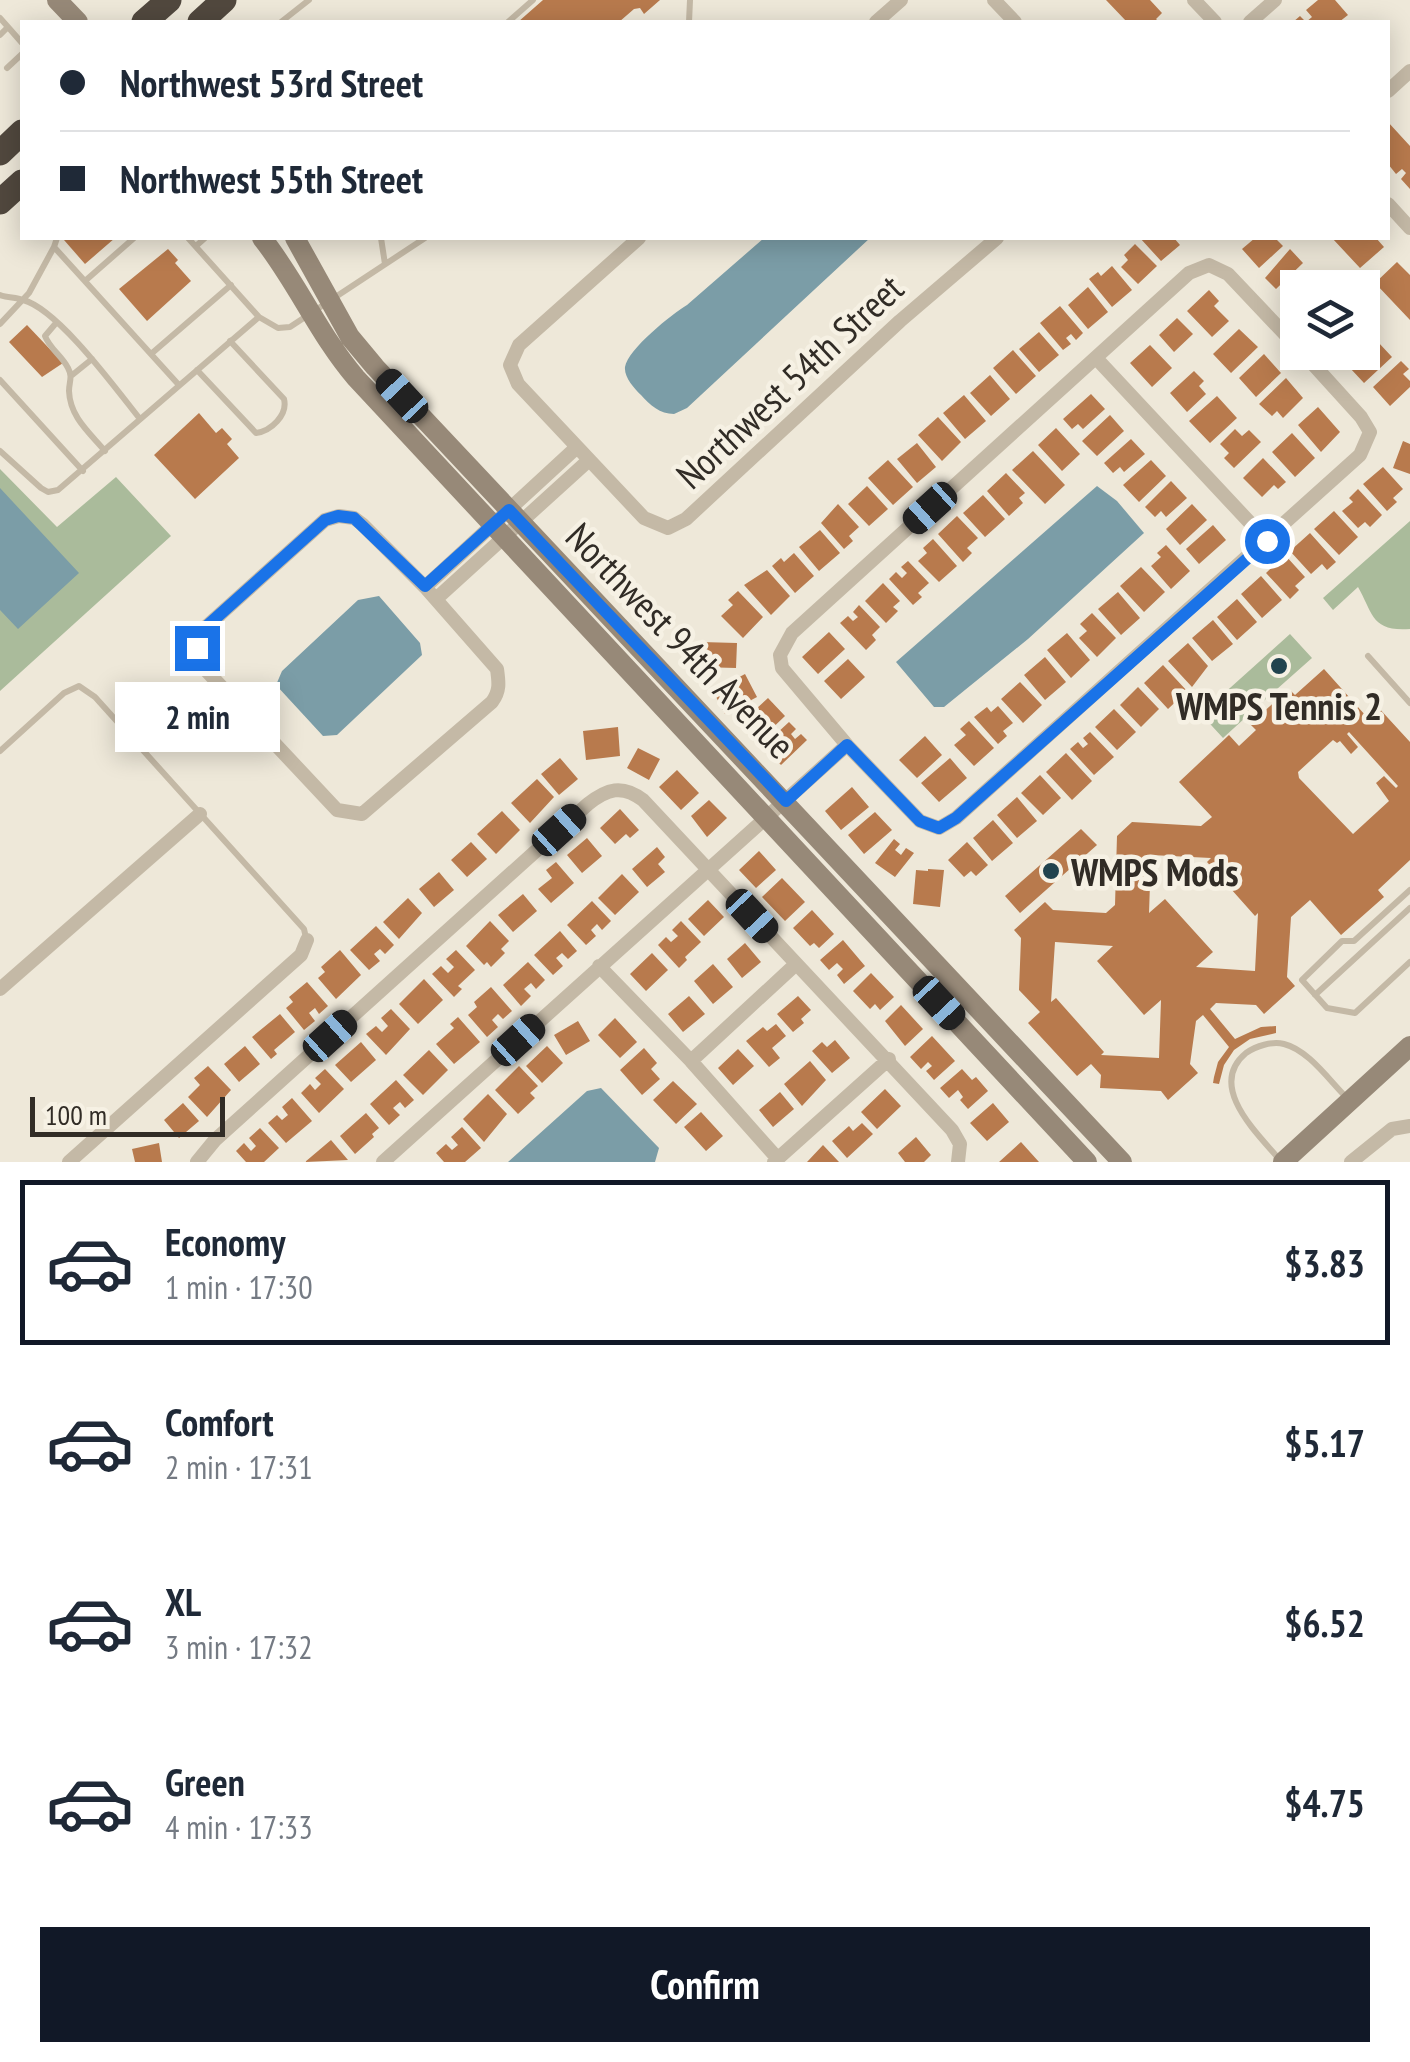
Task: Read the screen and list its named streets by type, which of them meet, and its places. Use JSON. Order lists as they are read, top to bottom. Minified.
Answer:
{"streets":{"street":["Northwest 54th Street","Northwest 94th Avenue"]},"places":["WMPS Tennis 2","WMPS Mods"],"scale_bar":"100 m","page":{"banner":["Northwest 53rd Street","Northwest 55th Street"],"bubble":"2 min","scale":"100 m","list":[{"name":"Economy","note":"1 min · 17:30","value":"$3.83"},{"name":"Comfort","note":"2 min · 17:31","value":"$5.17"},{"name":"XL","note":"3 min · 17:32","value":"$6.52"},{"name":"Green","note":"4 min · 17:33","value":"$4.75"}],"buttons":"Confirm"}}
